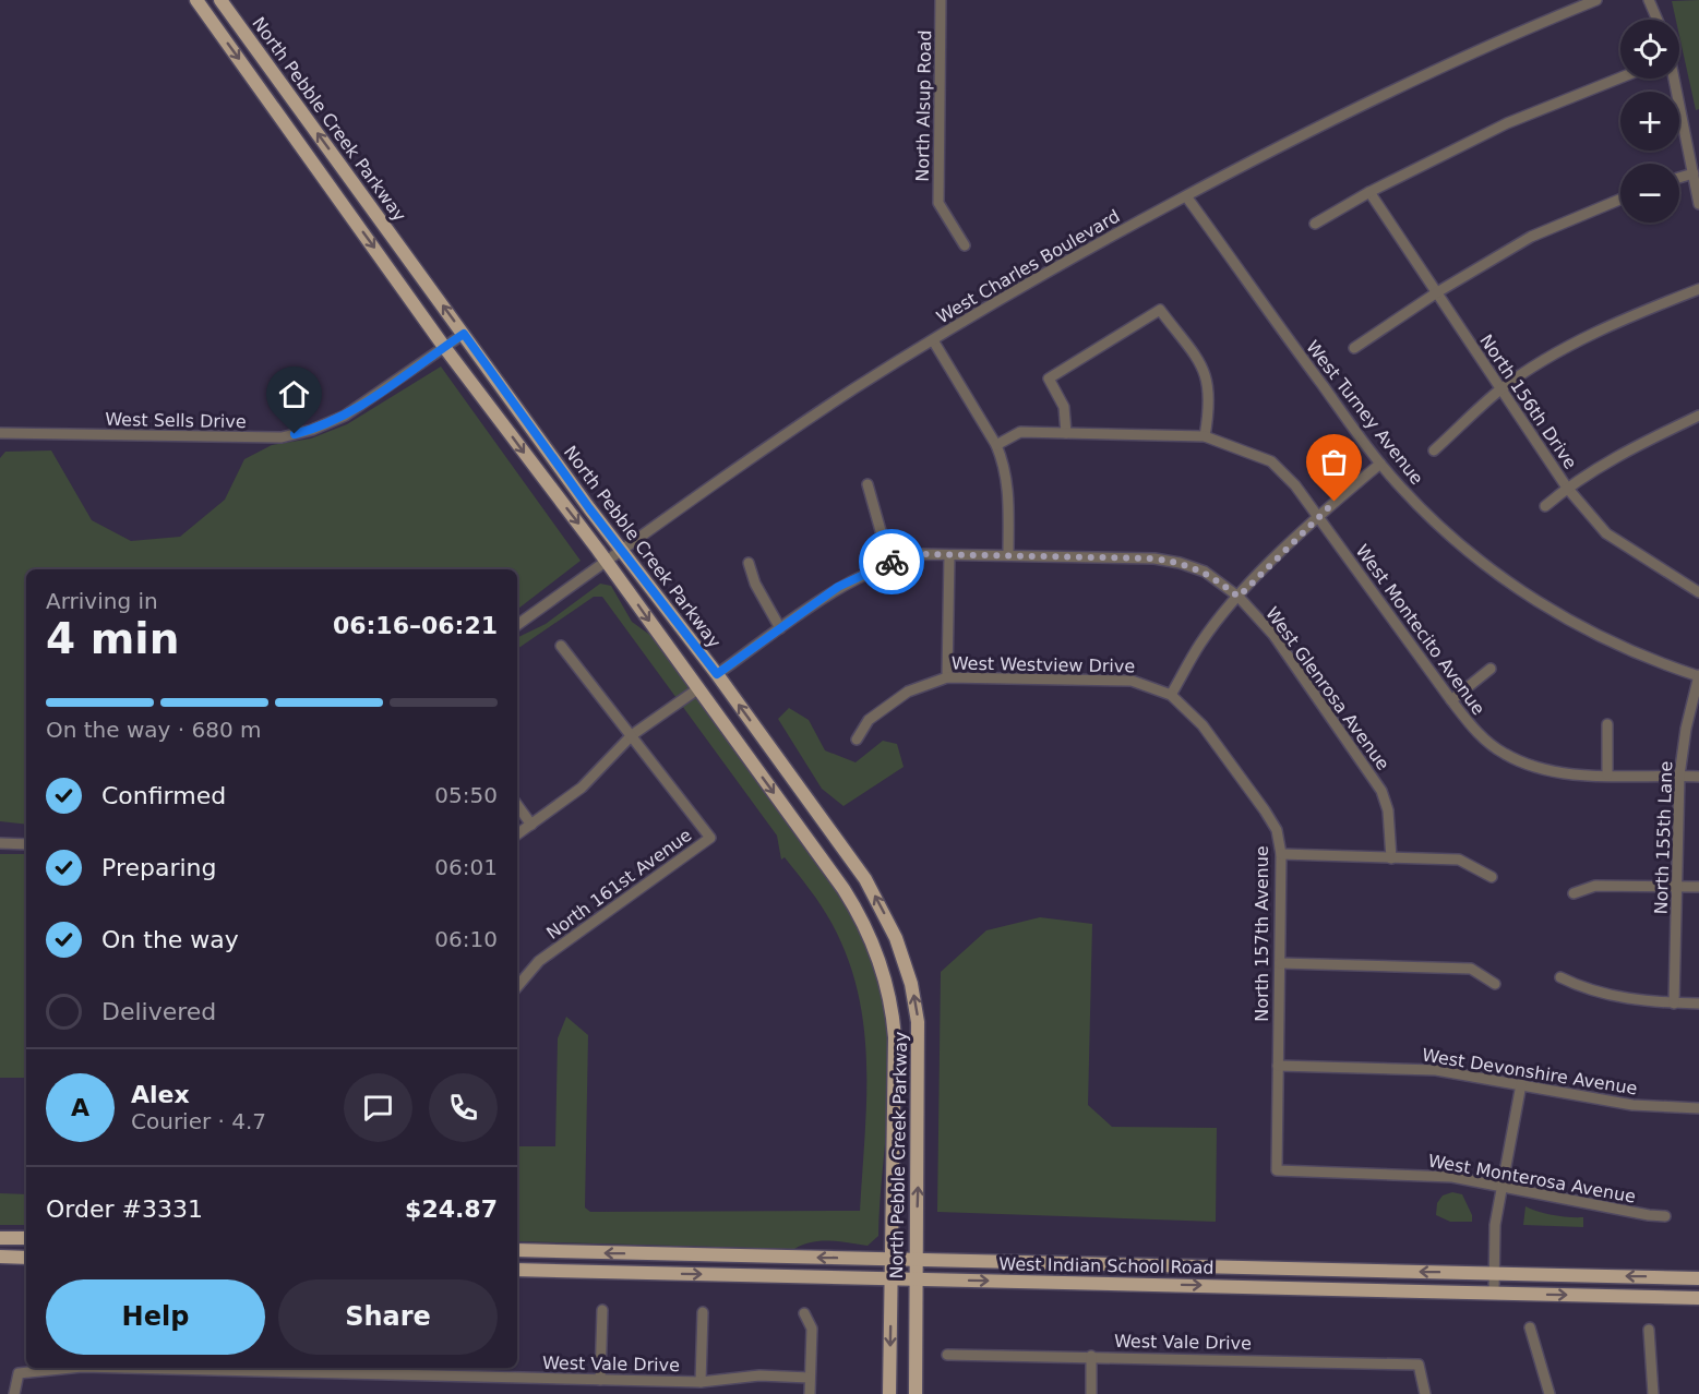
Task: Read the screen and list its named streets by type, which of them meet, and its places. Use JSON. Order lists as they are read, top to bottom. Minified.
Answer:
{"streets":{"main road":["North Pebble Creek Parkway","West Indian School Road"],"street":["North Alsup Road","West Charles Boulevard","North 156th Drive","West Turney Avenue","West Sells Drive","West Montecito Avenue","West Westview Drive","West Glenrosa Avenue","North 155th Lane","North 161st Avenue","North 157th Avenue","West Devonshire Avenue","West Monterosa Avenue","West Vale Drive"]},"crossings":[["North Pebble Creek Parkway","West Charles Boulevard"],["North Pebble Creek Parkway","West Sells Drive"],["North Pebble Creek Parkway","West Glenrosa Avenue"],["North Pebble Creek Parkway","West Indian School Road"],["West Charles Boulevard","West Turney Avenue"],["West Turney Avenue","North 155th Lane"],["West Montecito Avenue","North 155th Lane"],["West Westview Drive","North 157th Avenue"],["North 157th Avenue","West Devonshire Avenue"],["North 157th Avenue","West Monterosa Avenue"]],"page":{"map_buttons":["+","−"],"heading":["4 min","Arriving in","06:16–06:21"],"panel":["Alex","Courier · 4.7","Order #3331","$24.87"],"bar":"On the way · 680 m","list":[["Confirmed","05:50"],["Preparing","06:01"],["On the way","06:10"],"Delivered"],"round":"A","buttons":["Help","Share"]}}
